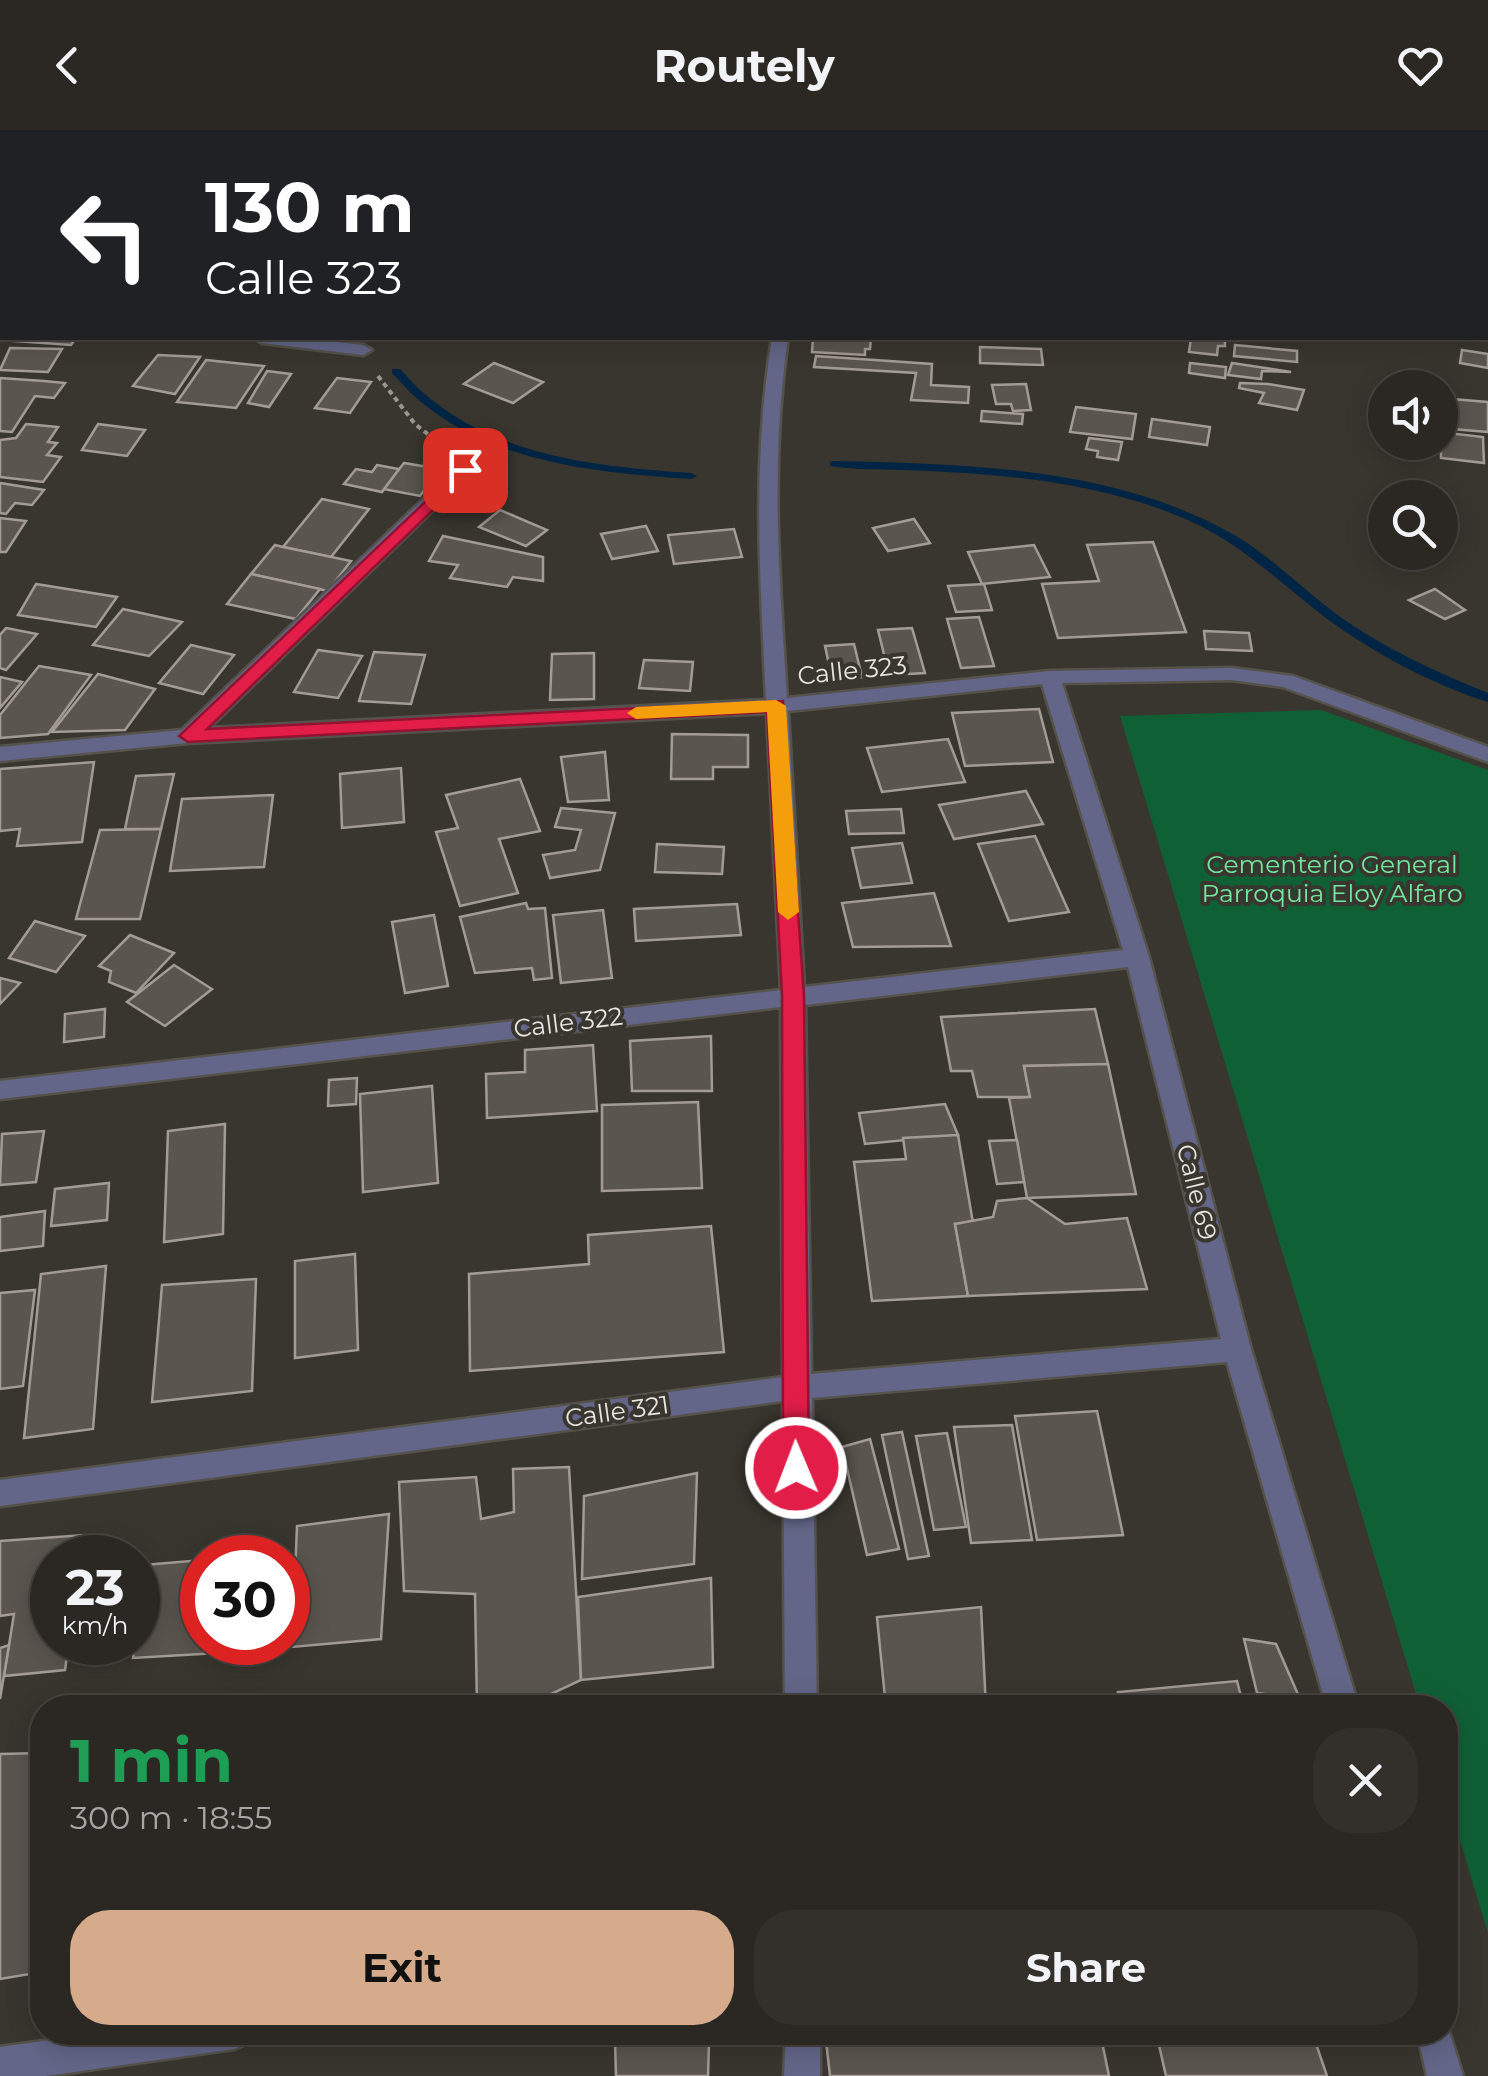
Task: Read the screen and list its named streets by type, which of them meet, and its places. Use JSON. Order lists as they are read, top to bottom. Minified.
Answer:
{"streets":{"street":["Calle 323","Calle 322","Calle 69","Calle 321"]},"crossings":[["Calle 323","Calle 69"],["Calle 322","Calle 69"],["Calle 69","Calle 321"]],"parks":["Cementerio General Parroquia Eloy Alfaro"],"page":{"header":"Routely","turn":["130 m","Calle 323"],"speed":"23 km/h","limit":"30","heading":["1 min","300 m · 18:55"],"buttons":["Exit","Share"]}}
